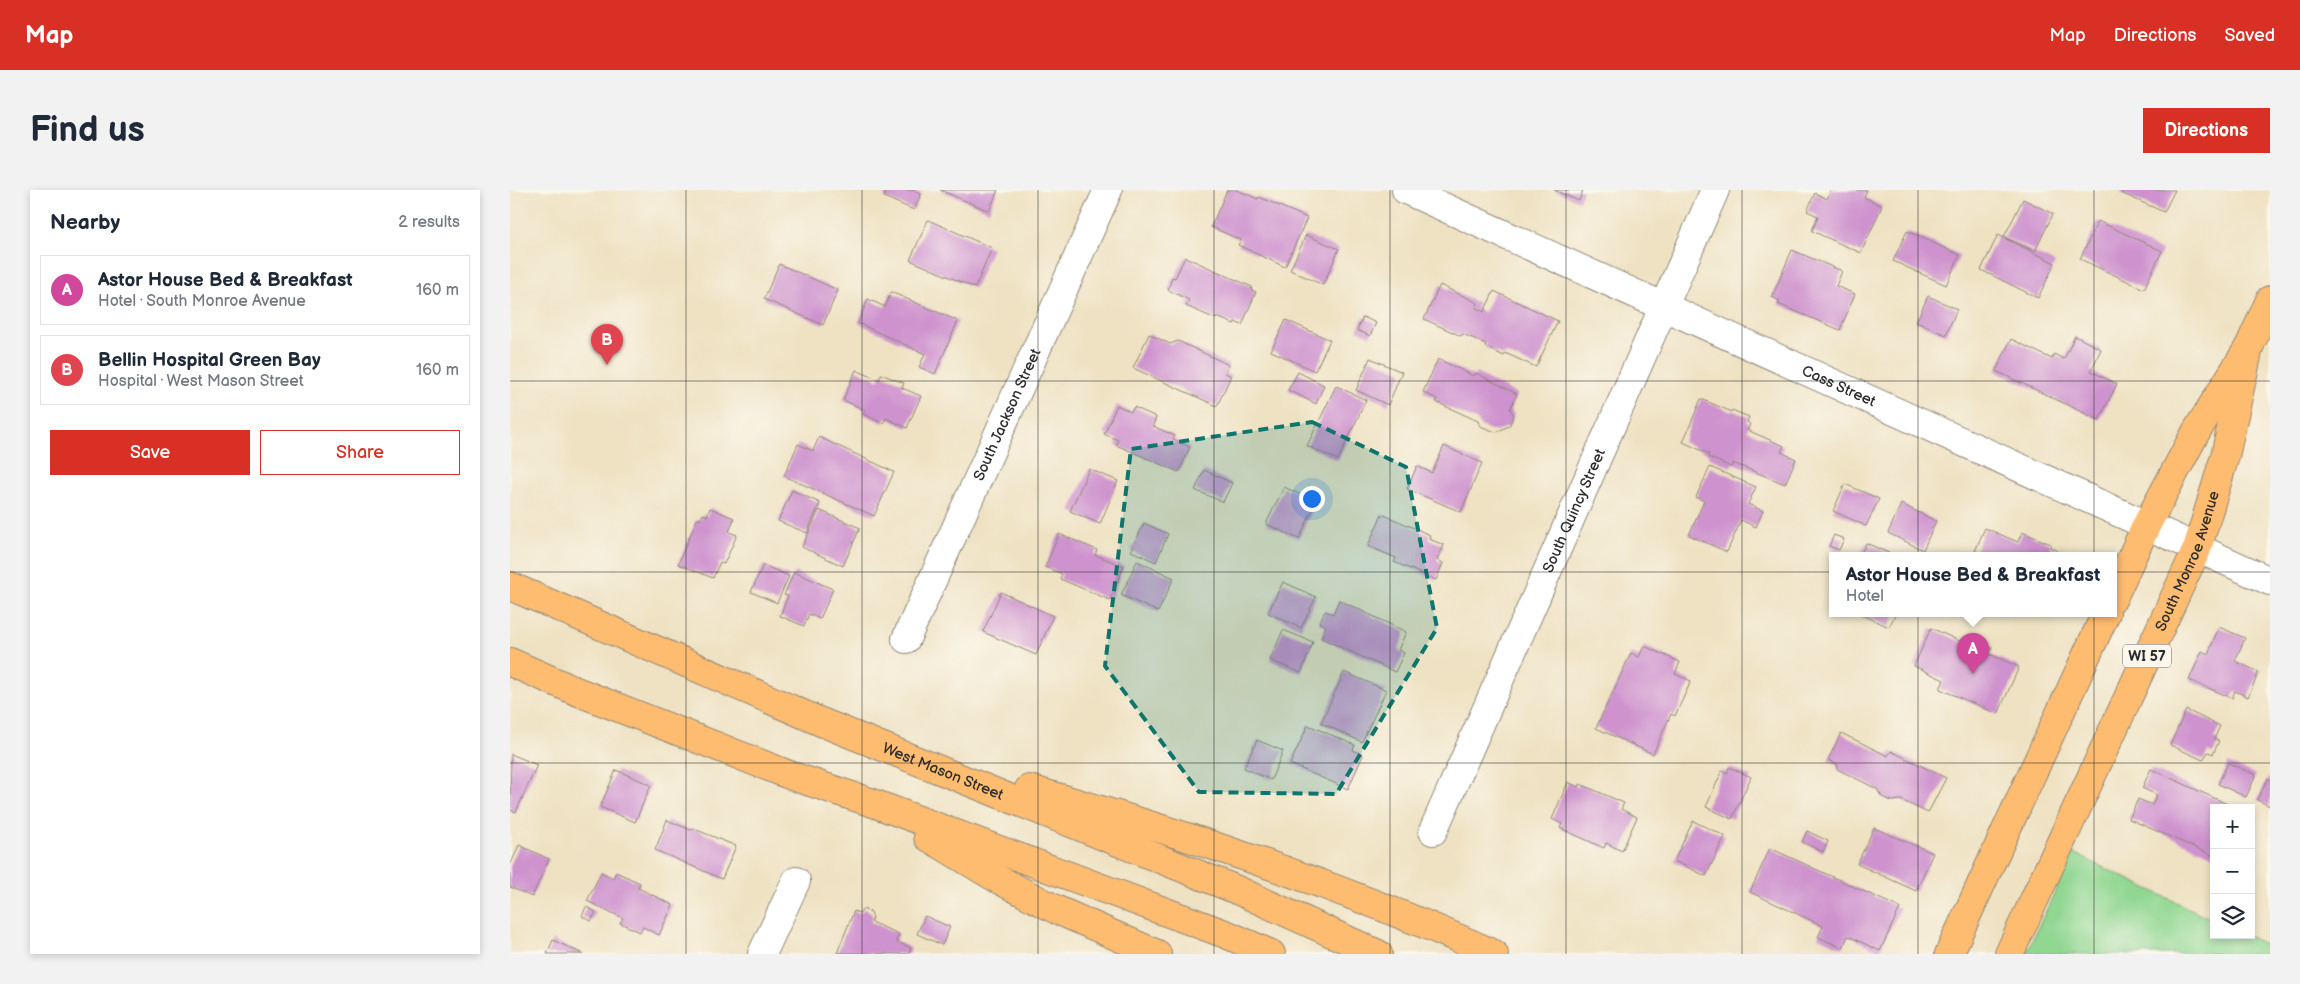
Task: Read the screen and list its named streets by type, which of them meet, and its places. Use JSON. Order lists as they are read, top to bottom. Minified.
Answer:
{"streets":{"main road":["South Monroe Avenue","WI 57","West Mason Street"],"street":["Cass Street","South Jackson Street","South Quincy Street"]},"crossings":[["Cass Street","South Quincy Street"],["Cass Street","South Monroe Avenue"]],"page":{"header":"Map","nav":["Map","Directions","Saved"],"buttons":["Directions",["Save","Share"]],"title":"Find us","heading":["Nearby","2 results"],"list":[{"mark":"A","name":"Astor House Bed & Breakfast","note":"Hotel · South Monroe Avenue","value":"160 m"},{"mark":"B","name":"Bellin Hospital Green Bay","note":"Hospital · West Mason Street","value":"160 m"}],"pins":["B","A"],"popup":["Astor House Bed & Breakfast","Hotel"],"map_buttons":["+","−"]}}
